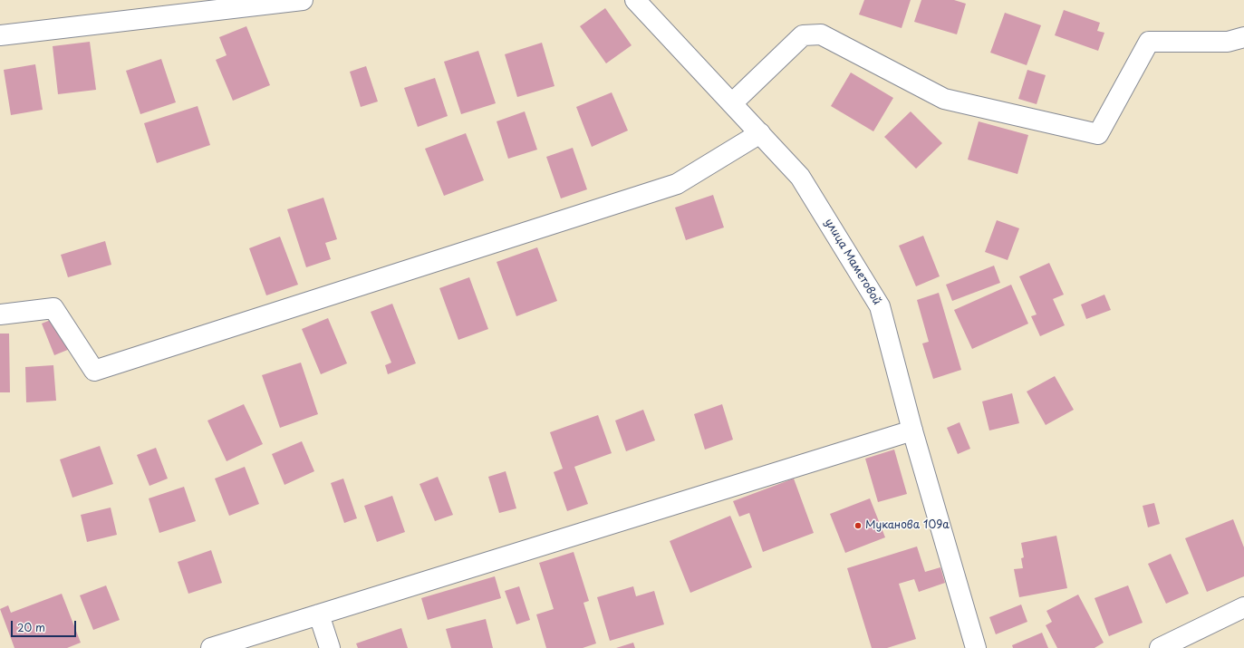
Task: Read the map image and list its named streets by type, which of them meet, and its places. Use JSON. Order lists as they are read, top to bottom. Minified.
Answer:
{"streets":{"street":["улица Маметовой"]},"places":["Муканова 109а"],"scale_bar":"20 m"}
